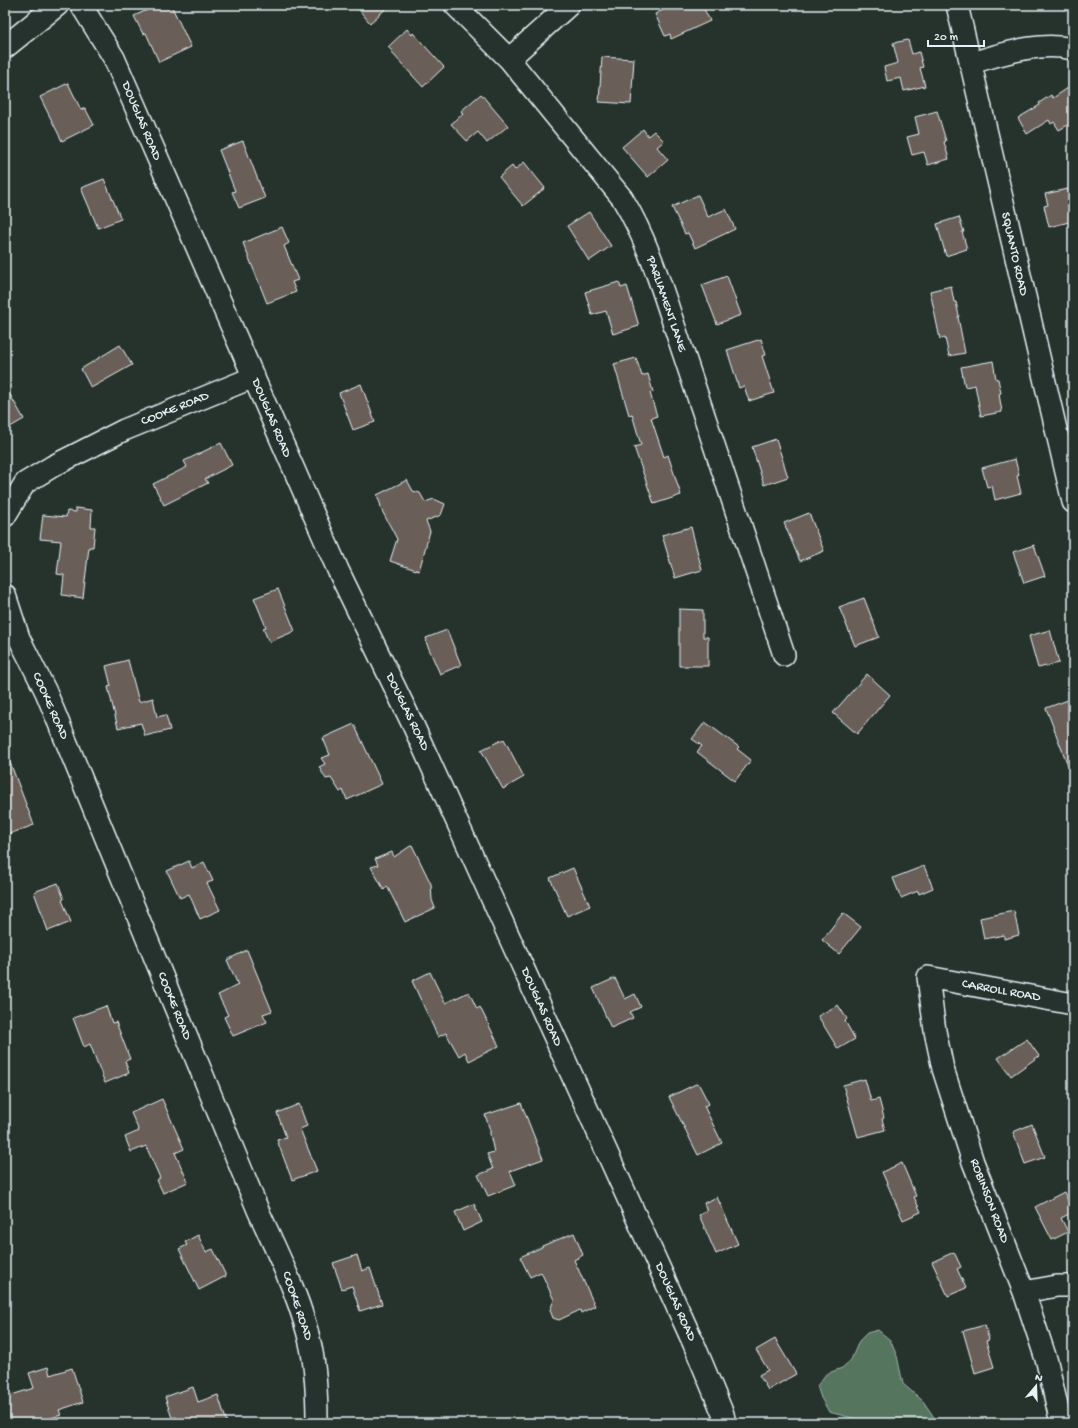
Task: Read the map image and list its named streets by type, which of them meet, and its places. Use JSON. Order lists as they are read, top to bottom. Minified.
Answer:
{"streets":{"street":["DOUGLAS ROAD","SQUANTO ROAD","PARLIAMENT LANE","COOKE ROAD","CARROLL ROAD","ROBINSON ROAD"]},"crossings":[["DOUGLAS ROAD","COOKE ROAD"],["CARROLL ROAD","ROBINSON ROAD"]],"scale_bar":"20 m","north":"top"}
